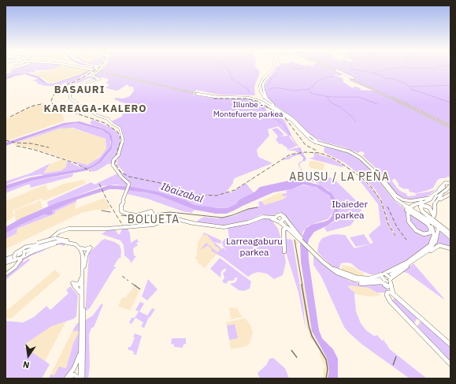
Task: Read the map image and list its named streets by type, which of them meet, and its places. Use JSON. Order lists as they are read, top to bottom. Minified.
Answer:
{"districts":["BASAURI","KAREAGA-KALERO","ABUSU / LA PEÑA","BOLUETA"],"water":["Ibaizabal"],"parks":["Illunbe - Montefuerte parkea","Ibaieder parkea","Larreagaburu parkea"],"north":"bottom"}
